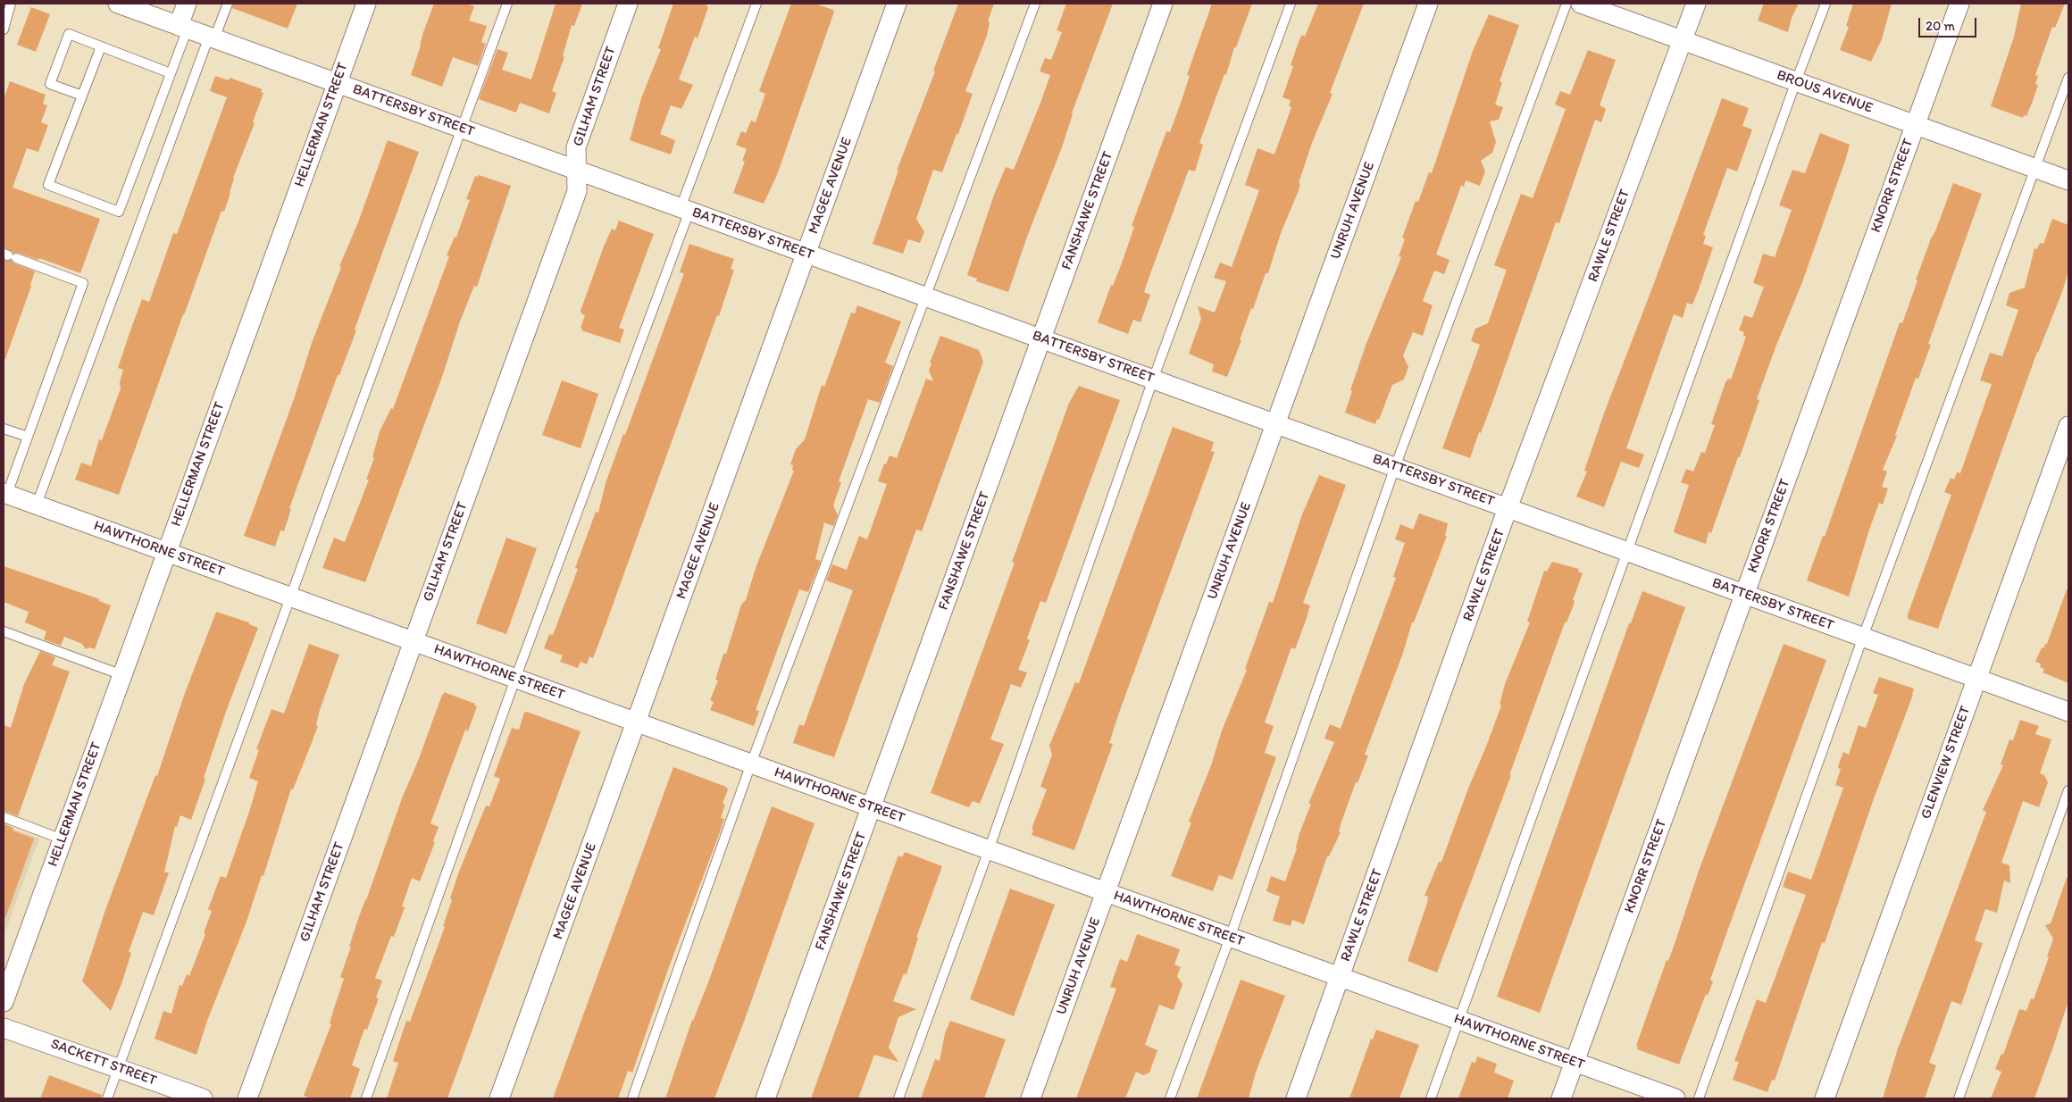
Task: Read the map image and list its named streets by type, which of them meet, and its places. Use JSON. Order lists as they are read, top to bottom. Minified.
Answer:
{"streets":{"street":["BROUS AVENUE","GILHAM STREET","BATTERSBY STREET","HELLERMAN STREET","MAGEE AVENUE","KNORR STREET","FANSHAWE STREET","UNRUH AVENUE","RAWLE STREET","HAWTHORNE STREET","GLENVIEW STREET","SACKETT STREET"]},"crossings":[["BROUS AVENUE","KNORR STREET"],["BROUS AVENUE","RAWLE STREET"],["GILHAM STREET","BATTERSBY STREET"],["GILHAM STREET","HAWTHORNE STREET"],["BATTERSBY STREET","HELLERMAN STREET"],["BATTERSBY STREET","MAGEE AVENUE"],["BATTERSBY STREET","KNORR STREET"],["BATTERSBY STREET","FANSHAWE STREET"],["BATTERSBY STREET","UNRUH AVENUE"],["BATTERSBY STREET","RAWLE STREET"],["BATTERSBY STREET","GLENVIEW STREET"],["HELLERMAN STREET","HAWTHORNE STREET"],["MAGEE AVENUE","HAWTHORNE STREET"],["KNORR STREET","HAWTHORNE STREET"],["FANSHAWE STREET","HAWTHORNE STREET"],["UNRUH AVENUE","HAWTHORNE STREET"],["RAWLE STREET","HAWTHORNE STREET"]],"scale_bar":"20 m"}
